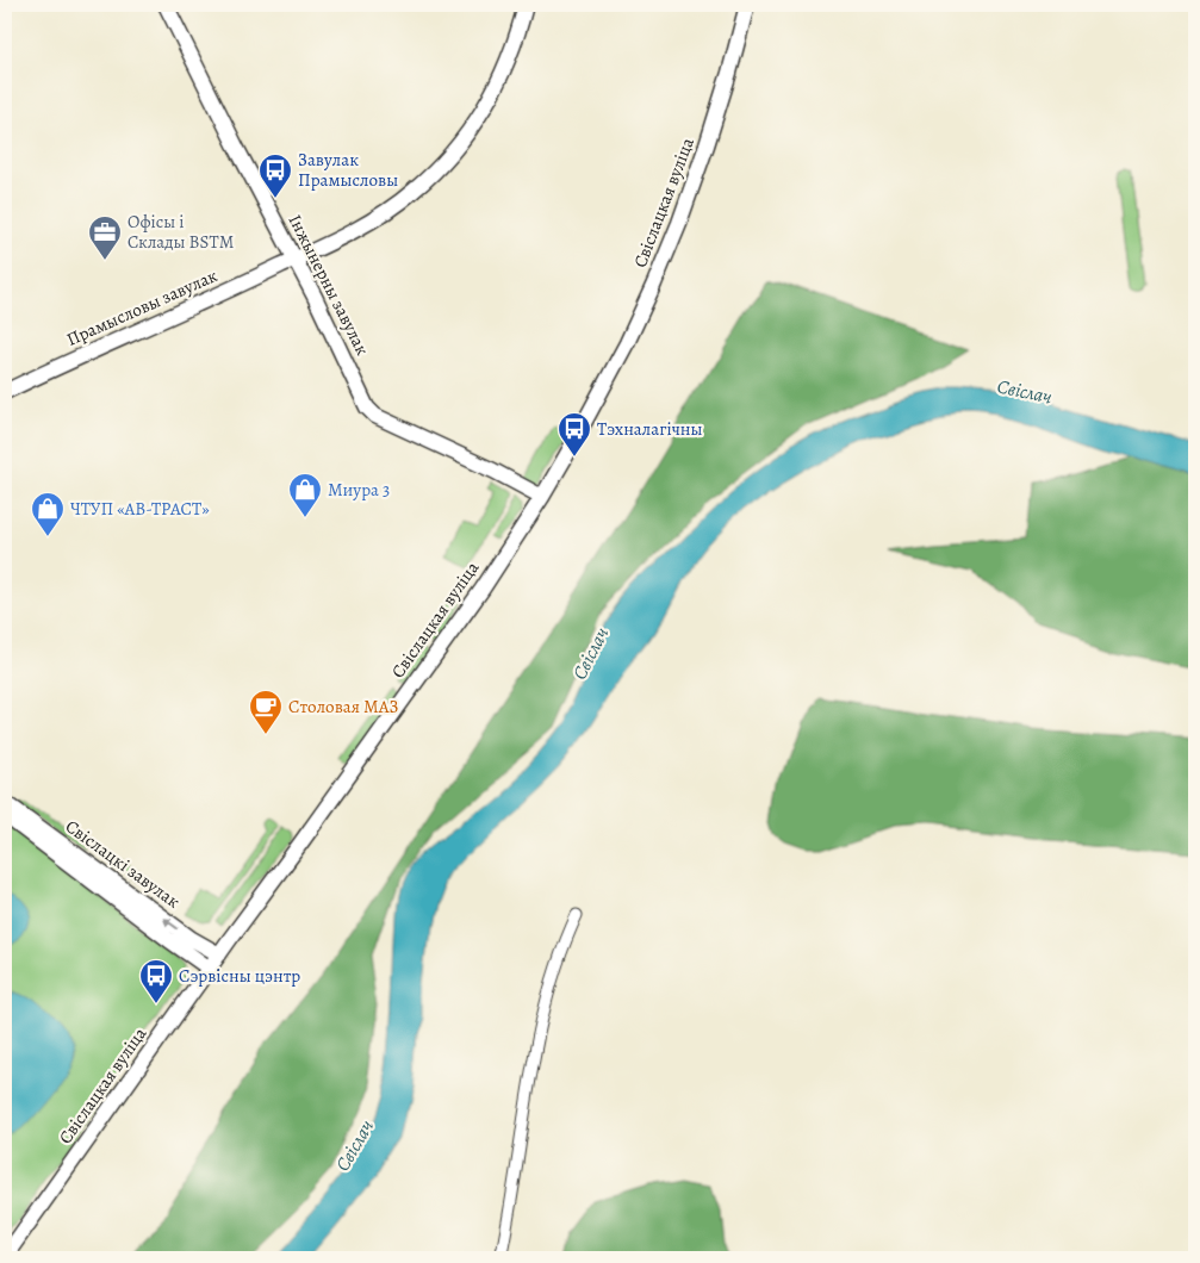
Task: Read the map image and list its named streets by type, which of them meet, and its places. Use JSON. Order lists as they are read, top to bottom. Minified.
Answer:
{"streets":{"street":["Свіслацкая вуліца","Інжынерны завулак","Прамысловы завулак","Свіслацкі завулак"]},"crossings":[["Свіслацкая вуліца","Інжынерны завулак"],["Свіслацкая вуліца","Свіслацкі завулак"],["Інжынерны завулак","Прамысловы завулак"]],"water":["Свіслач"],"places":{"bus stop":["Завулак Прамысловы","Тэхналагічны","Сэрвісны цэнтр"],"office":["Офісы і Склады BSTM"],"shop":["Миура 3","ЧТУП «АВ-ТРАСТ»"],"cafe":["Столовая МАЗ"]}}
